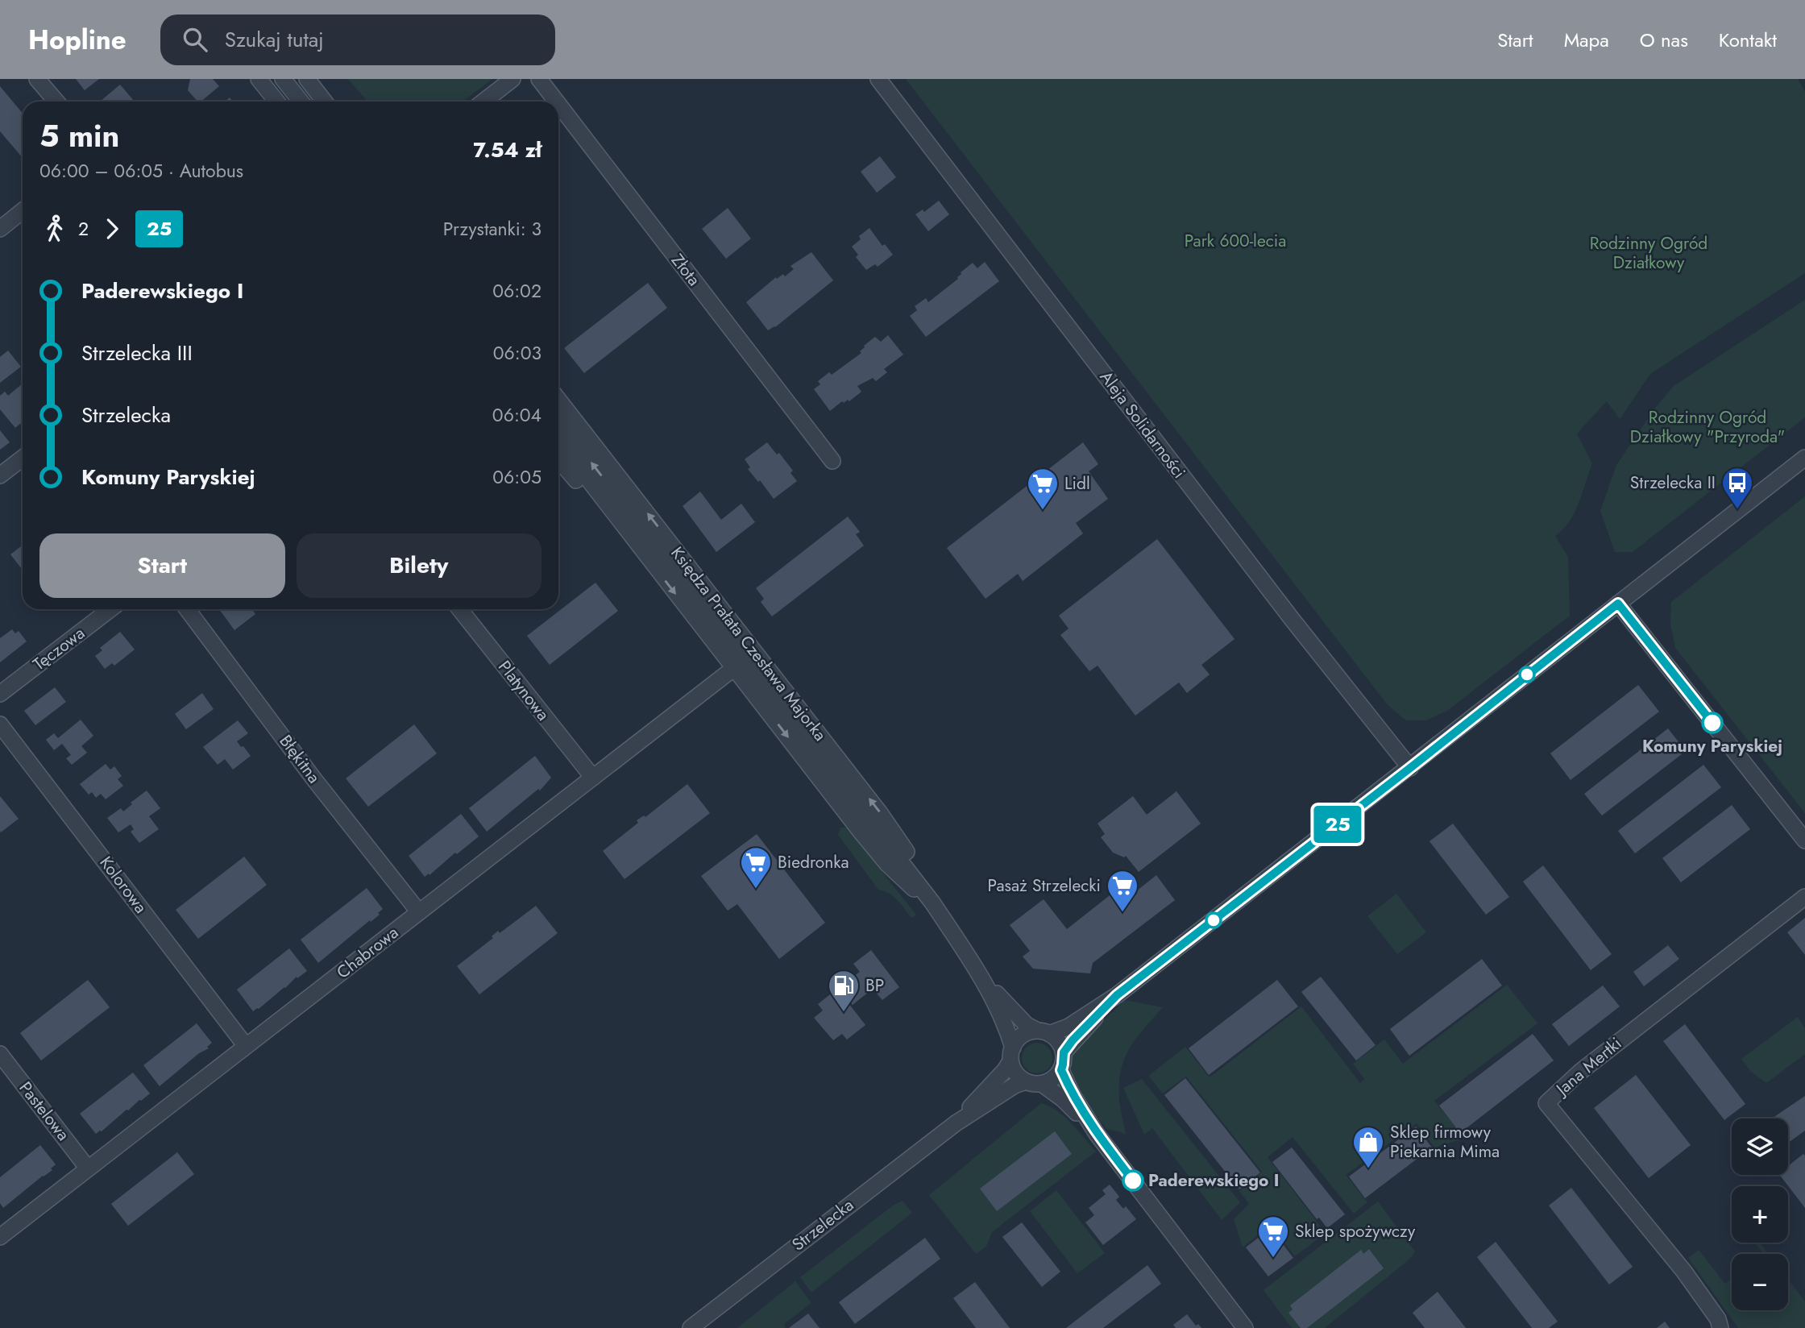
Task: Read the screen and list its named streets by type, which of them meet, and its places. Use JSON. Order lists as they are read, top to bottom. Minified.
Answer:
{"streets":{"street":["Złota","Aleja Solidarności","Księdza Prałata Czesława Majorka","Tęczowa","Platynowa","Błękitna","Kolorowa","Chabrowa","Jana Mertki","Pastelowa","Strzelecka"]},"crossings":[["Księdza Prałata Czesława Majorka","Chabrowa"],["Księdza Prałata Czesława Majorka","Strzelecka"],["Platynowa","Chabrowa"],["Błękitna","Chabrowa"],["Kolorowa","Chabrowa"],["Chabrowa","Pastelowa"]],"parks":["Park 600-lecia","Rodzinny Ogród Działkowy","Rodzinny Ogród Działkowy \"Przyroda\""],"places":{"bus stop":["Strzelecka II"],"supermarket":["Lidl","Biedronka","Pasaż Strzelecki","Sklep spożywczy"],"other":["Komuny Paryskiej","Paderewskiego I"],"fuel station":["BP"],"shop":["Sklep firmowy Piekarnia Mima"]},"lines":["bus line 25"],"page":{"header":"Hopline","search":"Szukaj tutaj","nav":["Start","Mapa","O nas","Kontakt"],"on_map":"25","heading":["5 min","06:00 – 06:05 · Autobus","7.54 zł"],"legs":["2","25","Przystanki: 3"],"list":[{"name":"Paderewskiego I","value":"06:02"},{"name":"Strzelecka III","value":"06:03"},{"name":"Strzelecka","value":"06:04"},{"name":"Komuny Paryskiej","value":"06:05"}],"buttons":["Start","Bilety"],"map_buttons":["+","−"]}}
